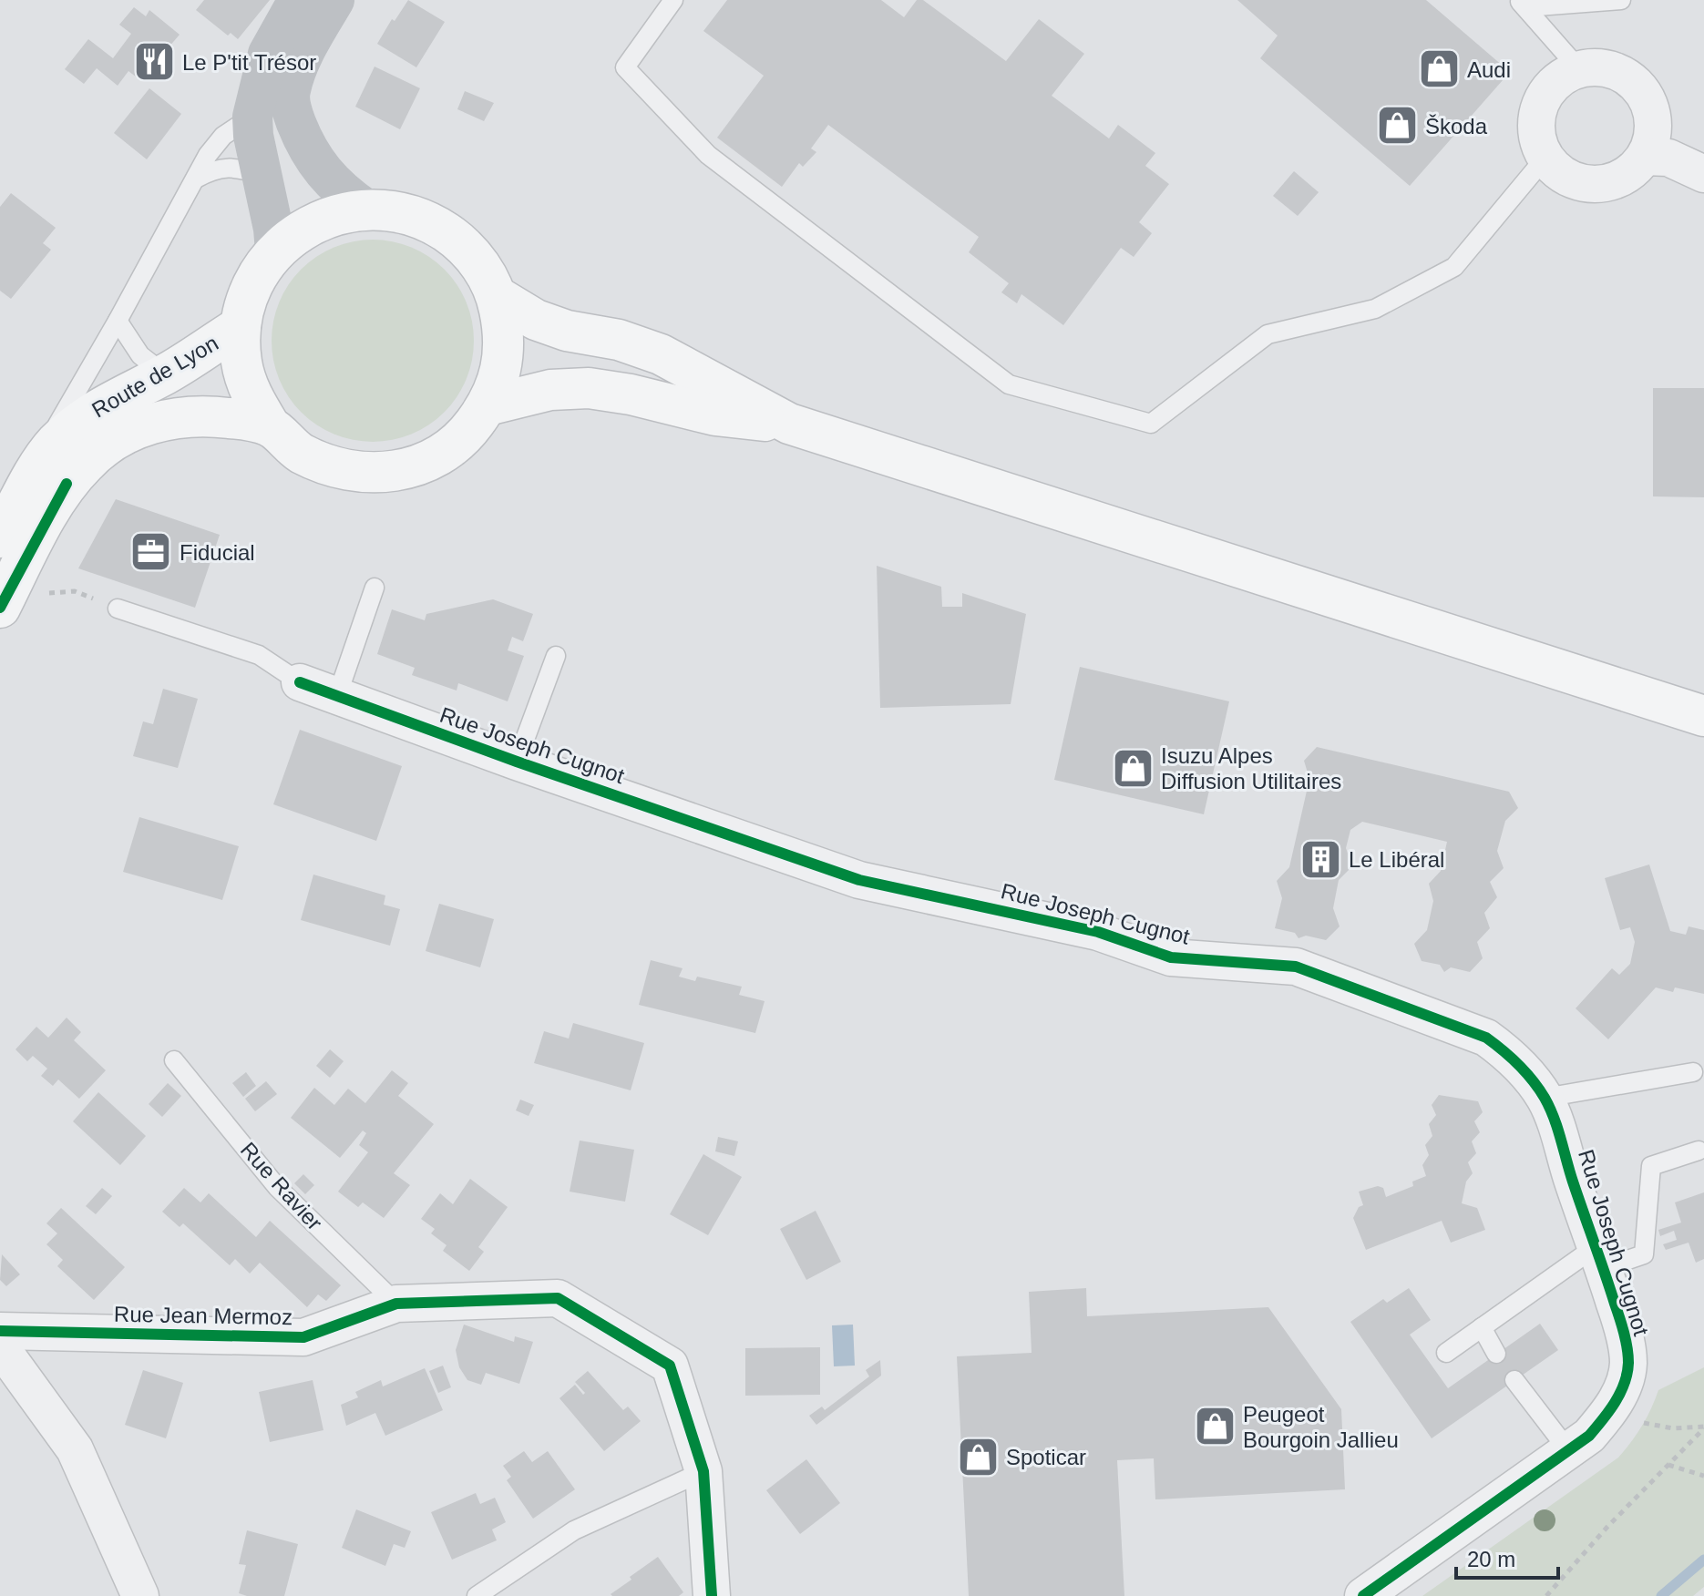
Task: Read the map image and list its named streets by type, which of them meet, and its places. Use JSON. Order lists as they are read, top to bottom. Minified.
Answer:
{"streets":{"main road":["Route de Lyon"],"street":["Rue Joseph Cugnot","Rue Jean Mermoz"],"lane":["Rue Ravier"]},"crossings":[["Rue Ravier","Rue Jean Mermoz"]],"places":{"restaurant":["Le P'tit Trésor"],"shop":["Audi","Škoda","Isuzu Alpes Diffusion Utilitaires","Peugeot Bourgoin Jallieu","Spoticar"],"office":["Fiducial"],"building":["Le Libéral"]},"scale_bar":"20 m"}
